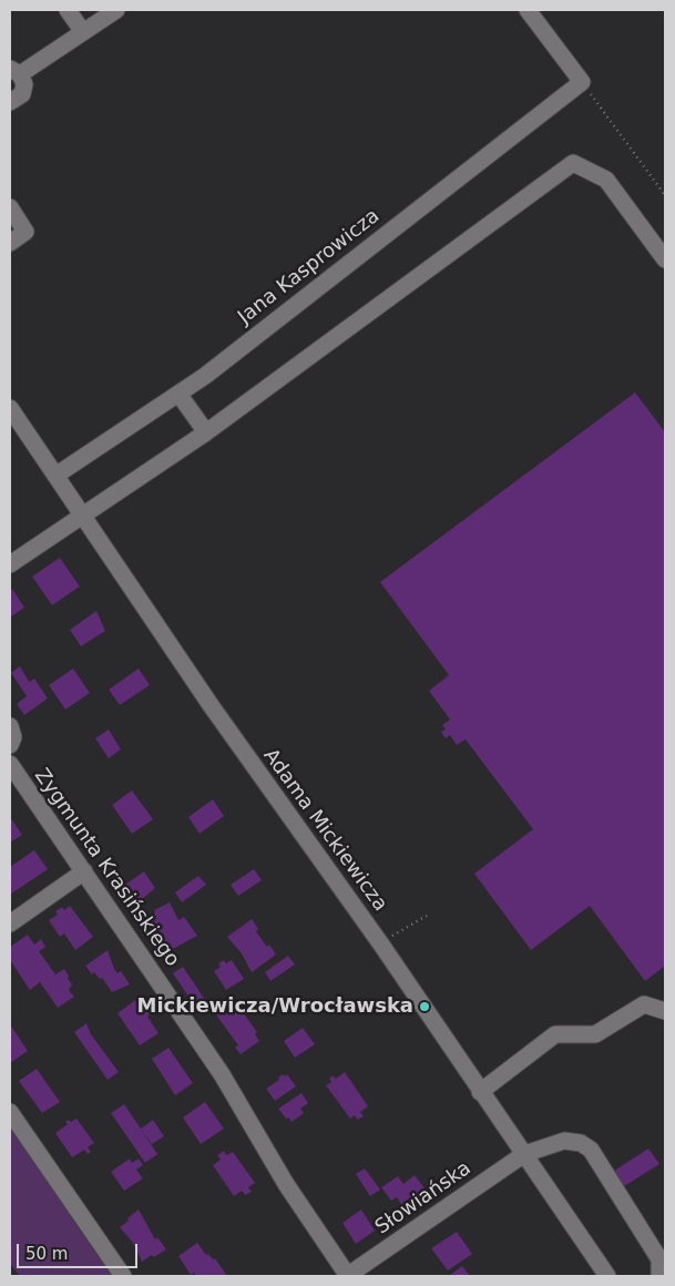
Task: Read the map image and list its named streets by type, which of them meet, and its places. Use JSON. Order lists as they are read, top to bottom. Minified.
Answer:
{"streets":{"street":["Jana Kasprowicza","Adama Mickiewicza","Zygmunta Krasińskiego","Słowiańska"]},"crossings":[["Jana Kasprowicza","Adama Mickiewicza"],["Adama Mickiewicza","Słowiańska"],["Zygmunta Krasińskiego","Słowiańska"]],"places":["Mickiewicza/Wrocławska"],"scale_bar":"50 m"}
